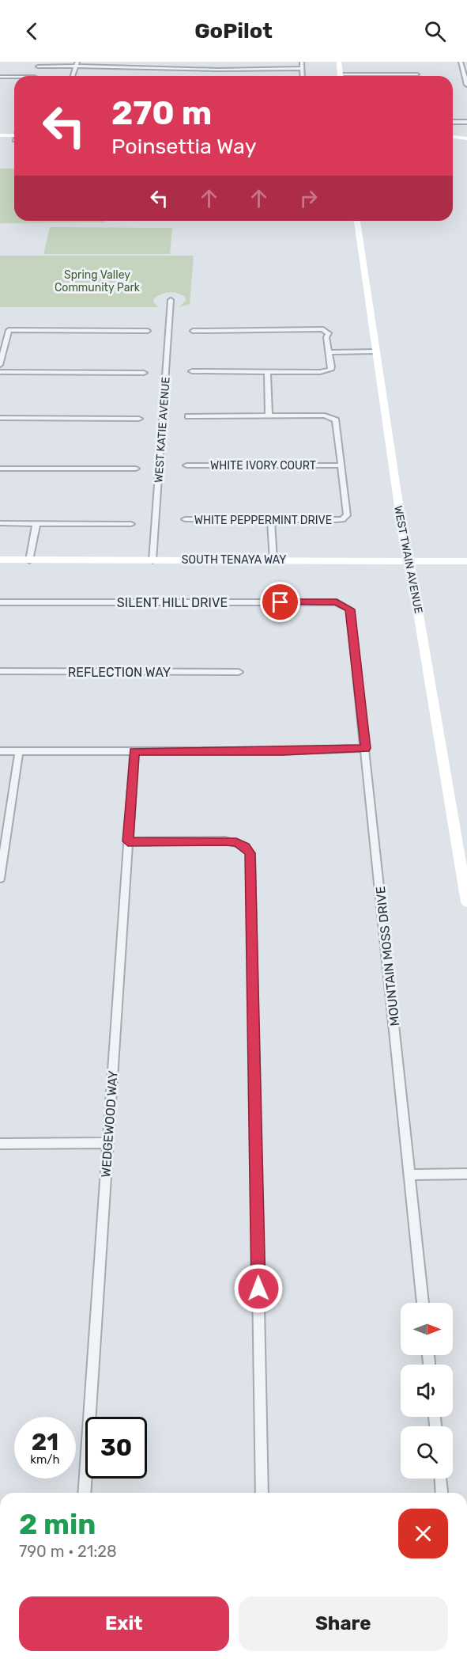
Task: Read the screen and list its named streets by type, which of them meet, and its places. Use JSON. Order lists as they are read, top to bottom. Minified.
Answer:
{"streets":{"street":["WEST KATIE AVENUE","WHITE IVORY COURT","WHITE PEPPERMINT DRIVE","SOUTH TENAYA WAY","WEST TWAIN AVENUE","SILENT HILL DRIVE","REFLECTION WAY","MOUNTAIN MOSS DRIVE","WEDGEWOOD WAY"]},"crossings":[["WEST KATIE AVENUE","SOUTH TENAYA WAY"],["WHITE IVORY COURT","WHITE PEPPERMINT DRIVE"],["SOUTH TENAYA WAY","WEST TWAIN AVENUE"],["SILENT HILL DRIVE","MOUNTAIN MOSS DRIVE"]],"parks":["Spring Valley Community Park"],"north":"right","page":{"header":"GoPilot","turn":["270 m","Poinsettia Way"],"speed":"21 km/h","limit":"30","heading":["2 min","790 m · 21:28"],"buttons":["Exit","Share"]}}
